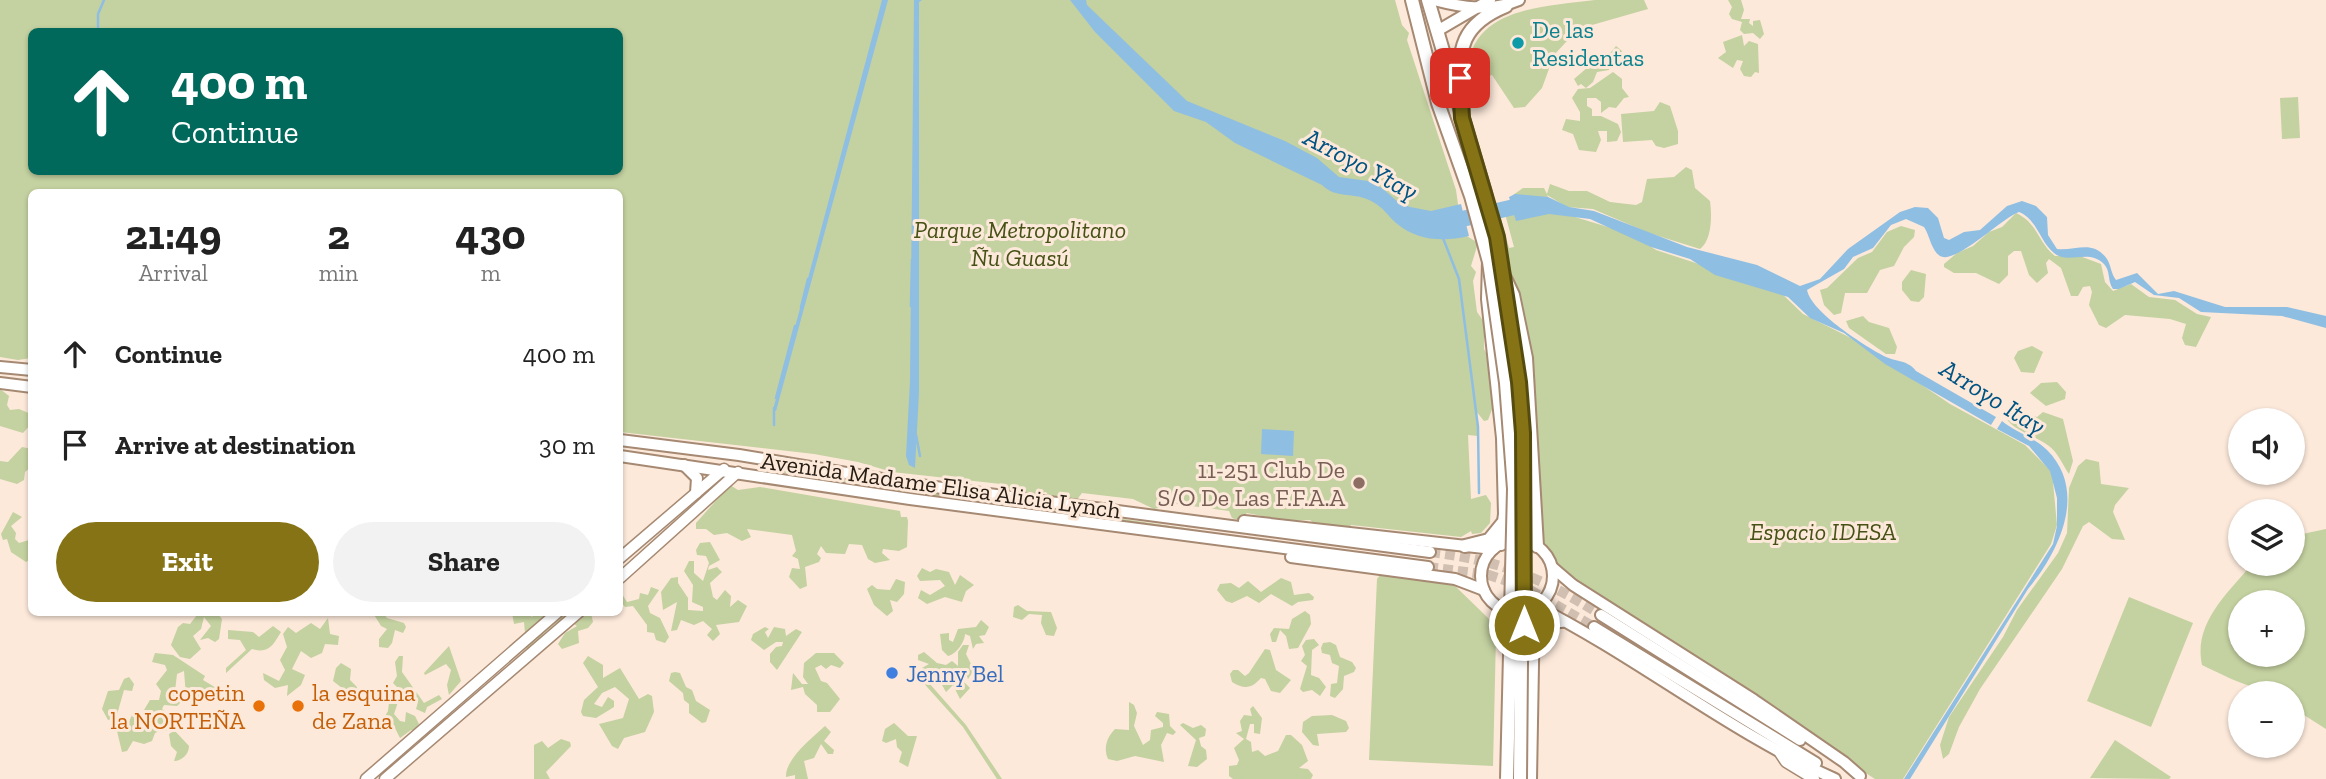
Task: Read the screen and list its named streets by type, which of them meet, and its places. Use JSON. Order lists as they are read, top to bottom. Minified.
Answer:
{"streets":{"main road":["Avenida Madame Elisa Alicia Lynch"]},"water":["Arroyo Ytay","Arroyo Itay"],"parks":["Parque Metropolitano Ñu Guasú","Espacio IDESA"],"places":["De las Residentas","11-251 Club De S/O De Las F.F.A.A","Jenny Bel","copetin la NORTEÑA","la esquina de Zana"],"page":{"turn":["400 m","Continue"],"eta":["21:49","Arrival","2","min","430","m"],"list":[{"name":"Continue","value":"400 m"},{"name":"Arrive at destination","value":"30 m"}],"map_buttons":["+","−"],"buttons":["Exit","Share"]}}
